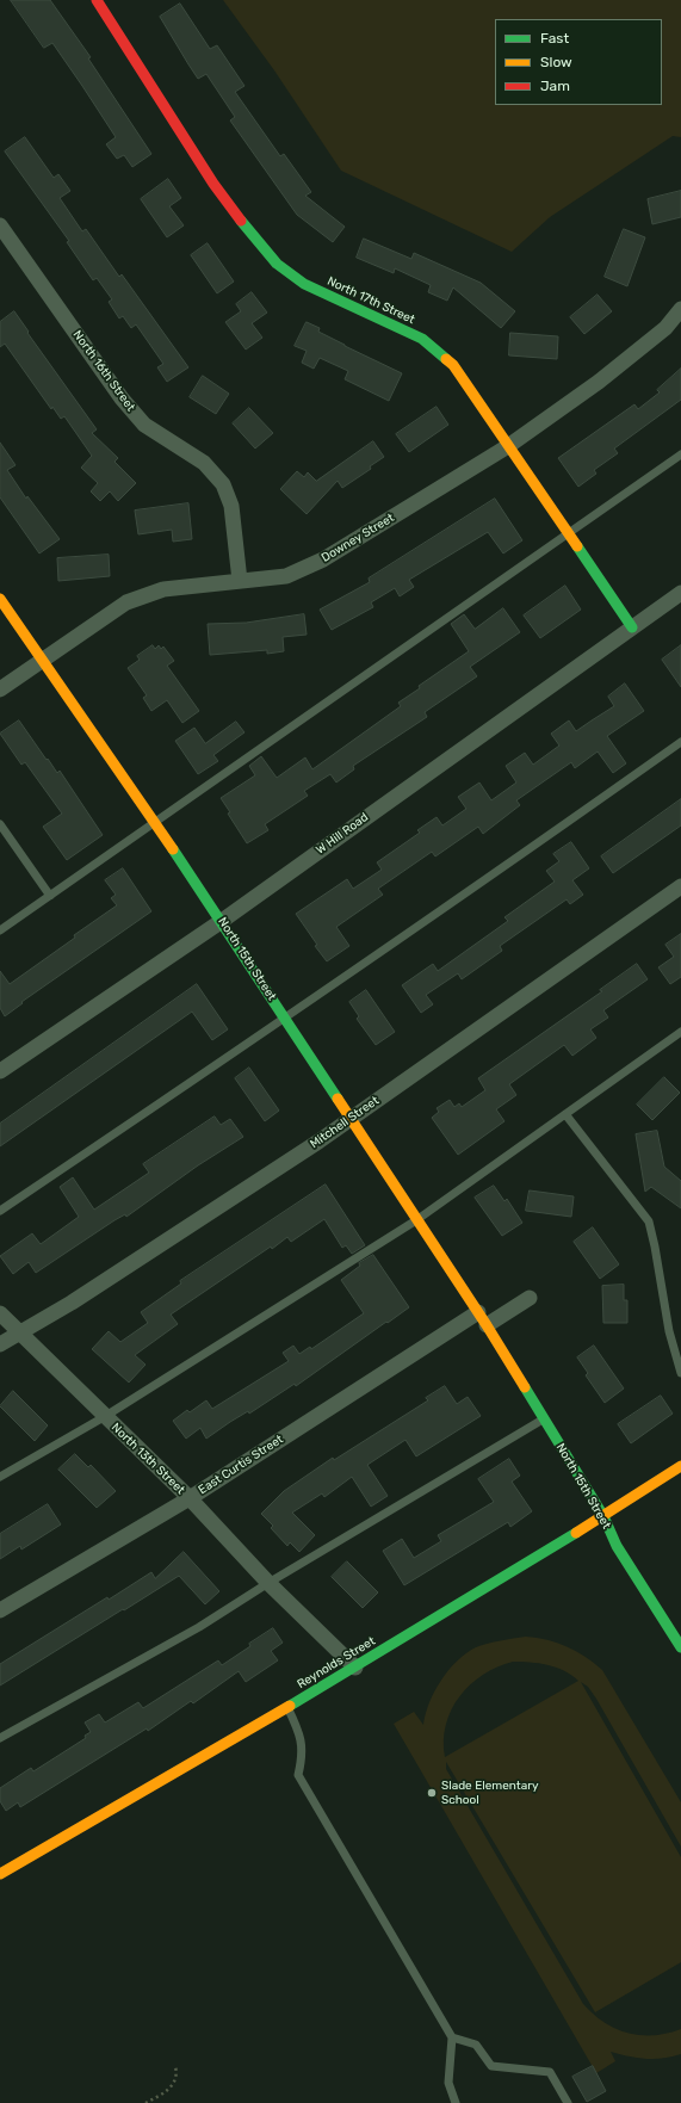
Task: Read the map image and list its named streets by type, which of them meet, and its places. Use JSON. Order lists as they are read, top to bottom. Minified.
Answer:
{"streets":{"street":["North 17th Street","North 16th Street","Downey Street","W Hill Road","North 15th Street","Mitchell Street","North 13th Street","East Curtis Street","Reynolds Street"]},"crossings":[["North 17th Street","Downey Street"],["North 17th Street","W Hill Road"],["North 16th Street","Downey Street"],["Downey Street","North 15th Street"],["W Hill Road","North 15th Street"],["North 15th Street","Mitchell Street"],["North 15th Street","East Curtis Street"],["North 15th Street","Reynolds Street"],["Mitchell Street","North 13th Street"],["North 13th Street","East Curtis Street"],["North 13th Street","Reynolds Street"]],"places":["Slade Elementary School"],"legend":["Fast","Slow","Jam"]}
